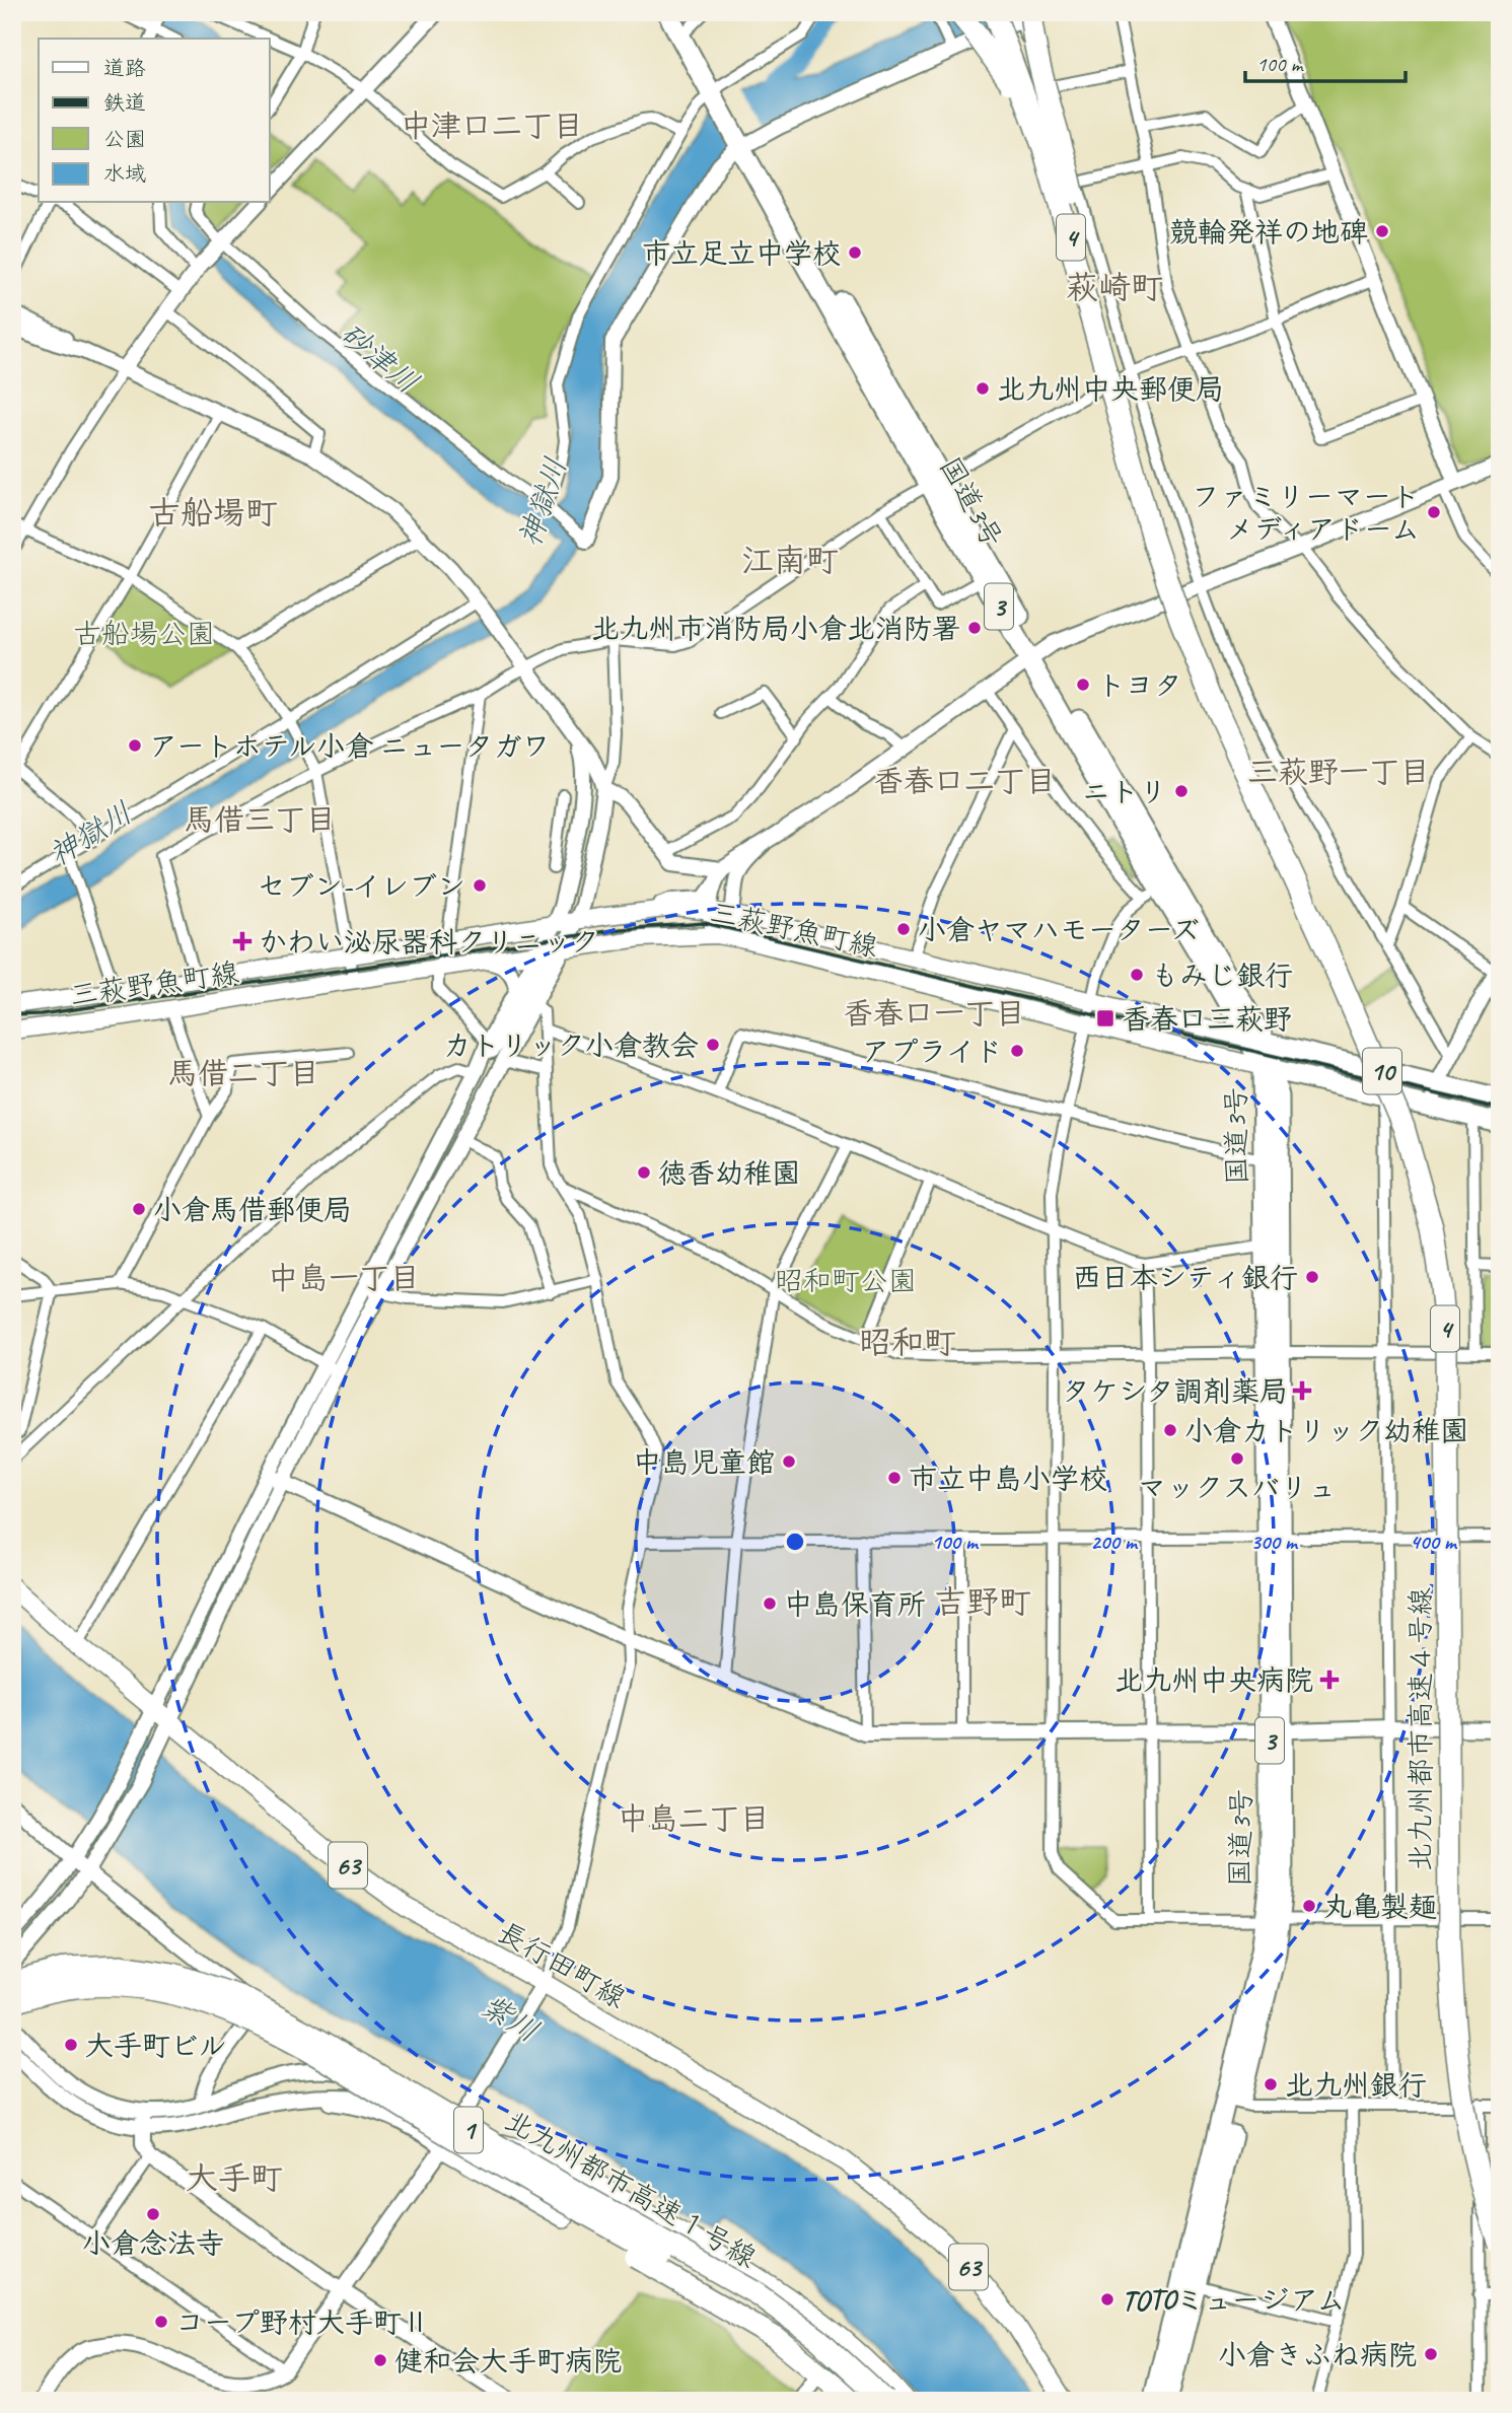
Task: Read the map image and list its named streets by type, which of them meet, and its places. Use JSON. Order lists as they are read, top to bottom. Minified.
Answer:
{"streets":{"highway":["4","国道3号","3","10","北九州都市高速４号線","1","北九州都市高速１号線"],"main road":["三萩野魚町線","63","長行田町線"]},"crossings":[["国道3号","三萩野魚町線"],["国道3号","10"],["三萩野魚町線","10"]],"districts":["中津口二丁目","萩崎町","古船場町","江南町","三萩野一丁目","香春口二丁目","馬借三丁目","香春口一丁目","馬借二丁目","中島一丁目","昭和町","吉野町","中島二丁目","大手町"],"water":["砂津川","神獄川","紫川"],"parks":["古船場公園","昭和町公園"],"places":{"other":["競輪発祥の地碑","市立足立中学校","北九州中央郵便局","ファミリーマート メディアドーム","北九州市消防局小倉北消防署","トヨタ","アートホテル小倉 ニュータガワ","ニトリ","セブン-イレブン","小倉ヤマハモーターズ","もみじ銀行","カトリック小倉教会","アプライド","徳香幼稚園","小倉馬借郵便局","西日本シティ銀行","小倉カトリック幼稚園","マックスバリュ","中島児童館","市立中島小学校","中島保育所","丸亀製麺","大手町ビル","北九州銀行","小倉念法寺","TOTOミュージアム","コープ野村大手町Ⅱ","小倉きふね病院","健和会大手町病院"],"health":["かわい泌尿器科クリニック","タケシタ調剤薬局","北九州中央病院"],"transit":["香春口三萩野"]},"legend":["道路","鉄道","公園","水域"],"scale_bar":"100 m","rings":["100 m","200 m","300 m","400 m"]}
